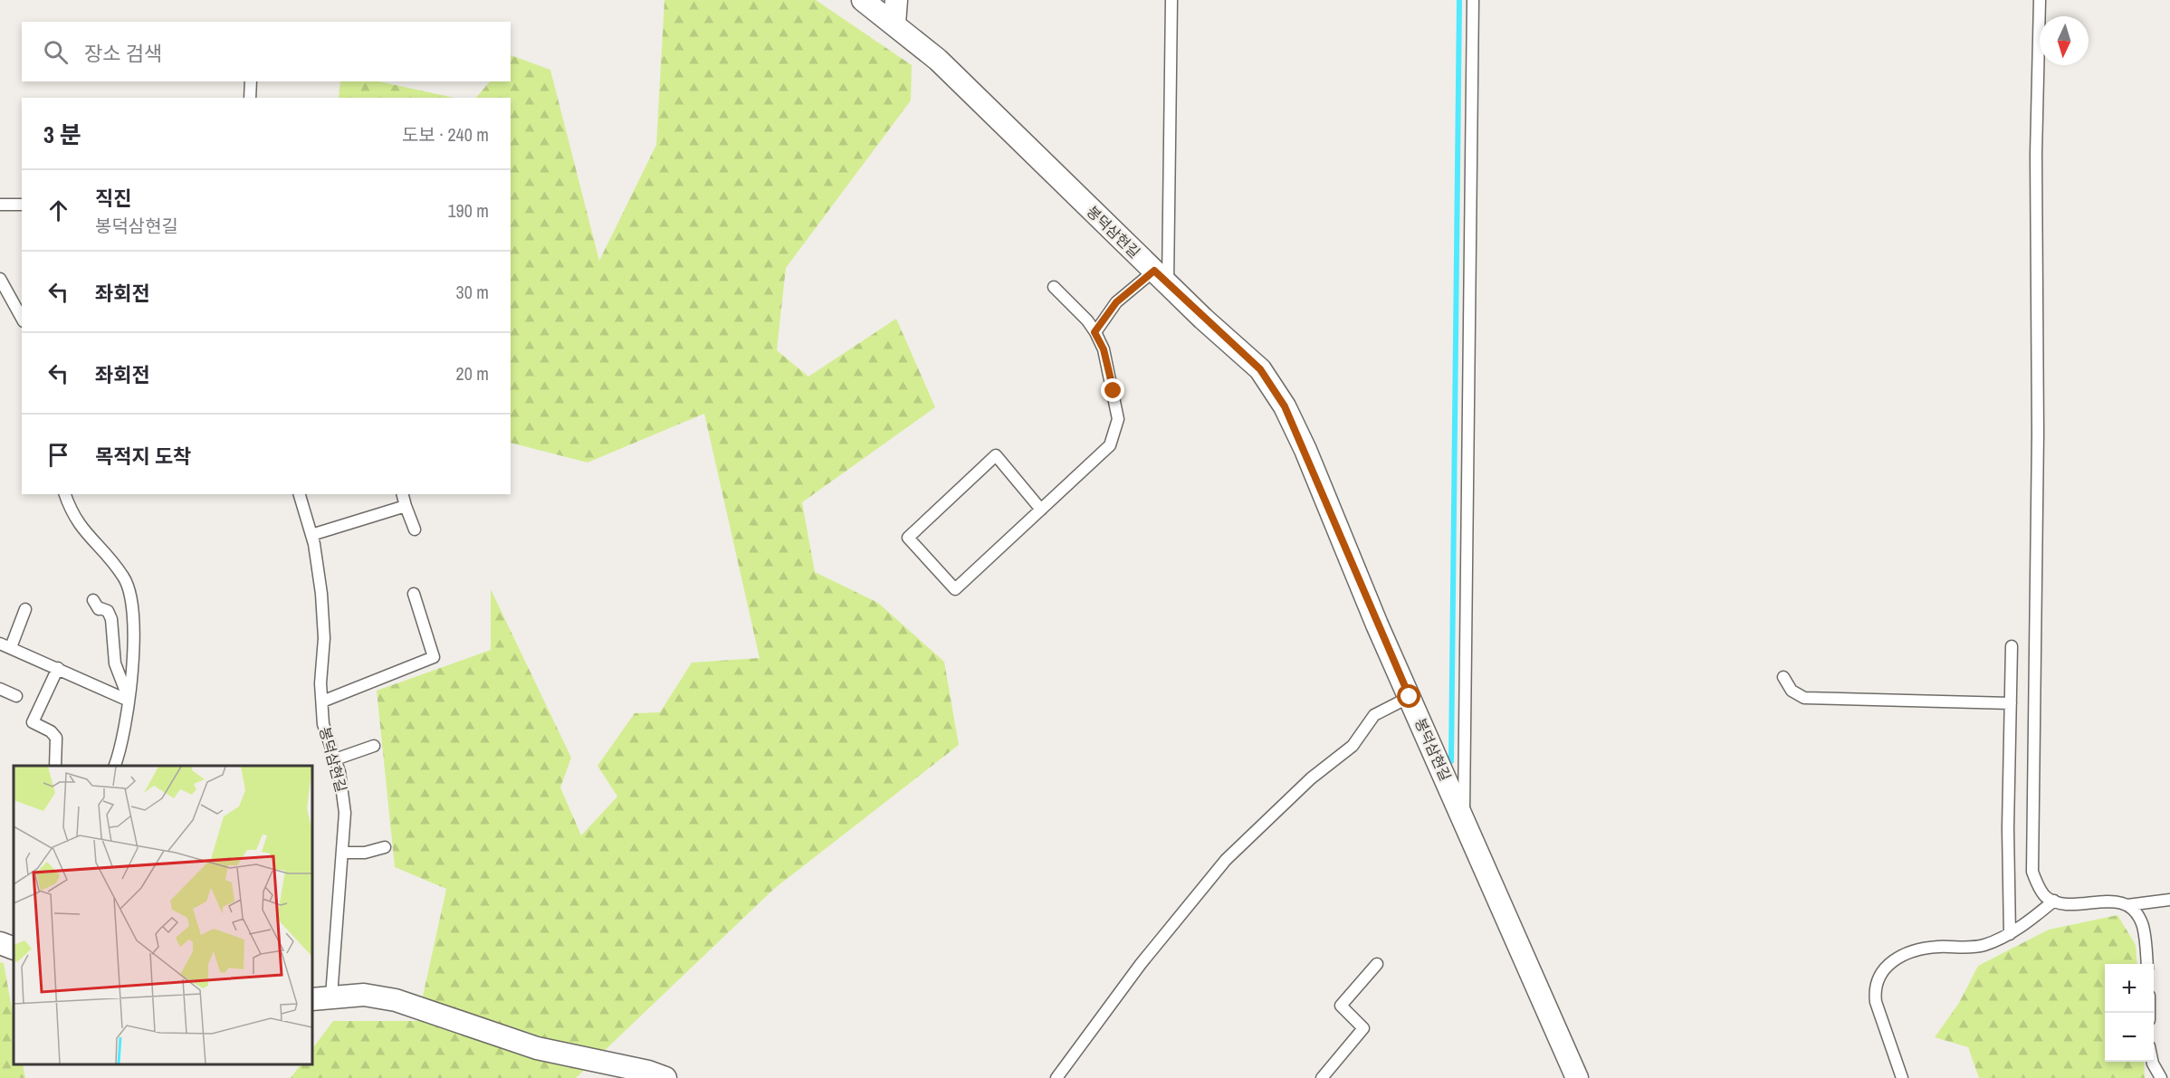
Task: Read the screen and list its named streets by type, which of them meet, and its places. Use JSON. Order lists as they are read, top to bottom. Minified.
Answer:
{"streets":{"street":["봉덕삼현길"]},"north":"bottom","page":{"search":"장소 검색","heading":["3 분","도보 · 240 m"],"list":[["직진","봉덕삼현길","190 m"],["좌회전","30 m"],["좌회전","20 m"],"목적지 도착"],"map_buttons":["+","−"]}}
